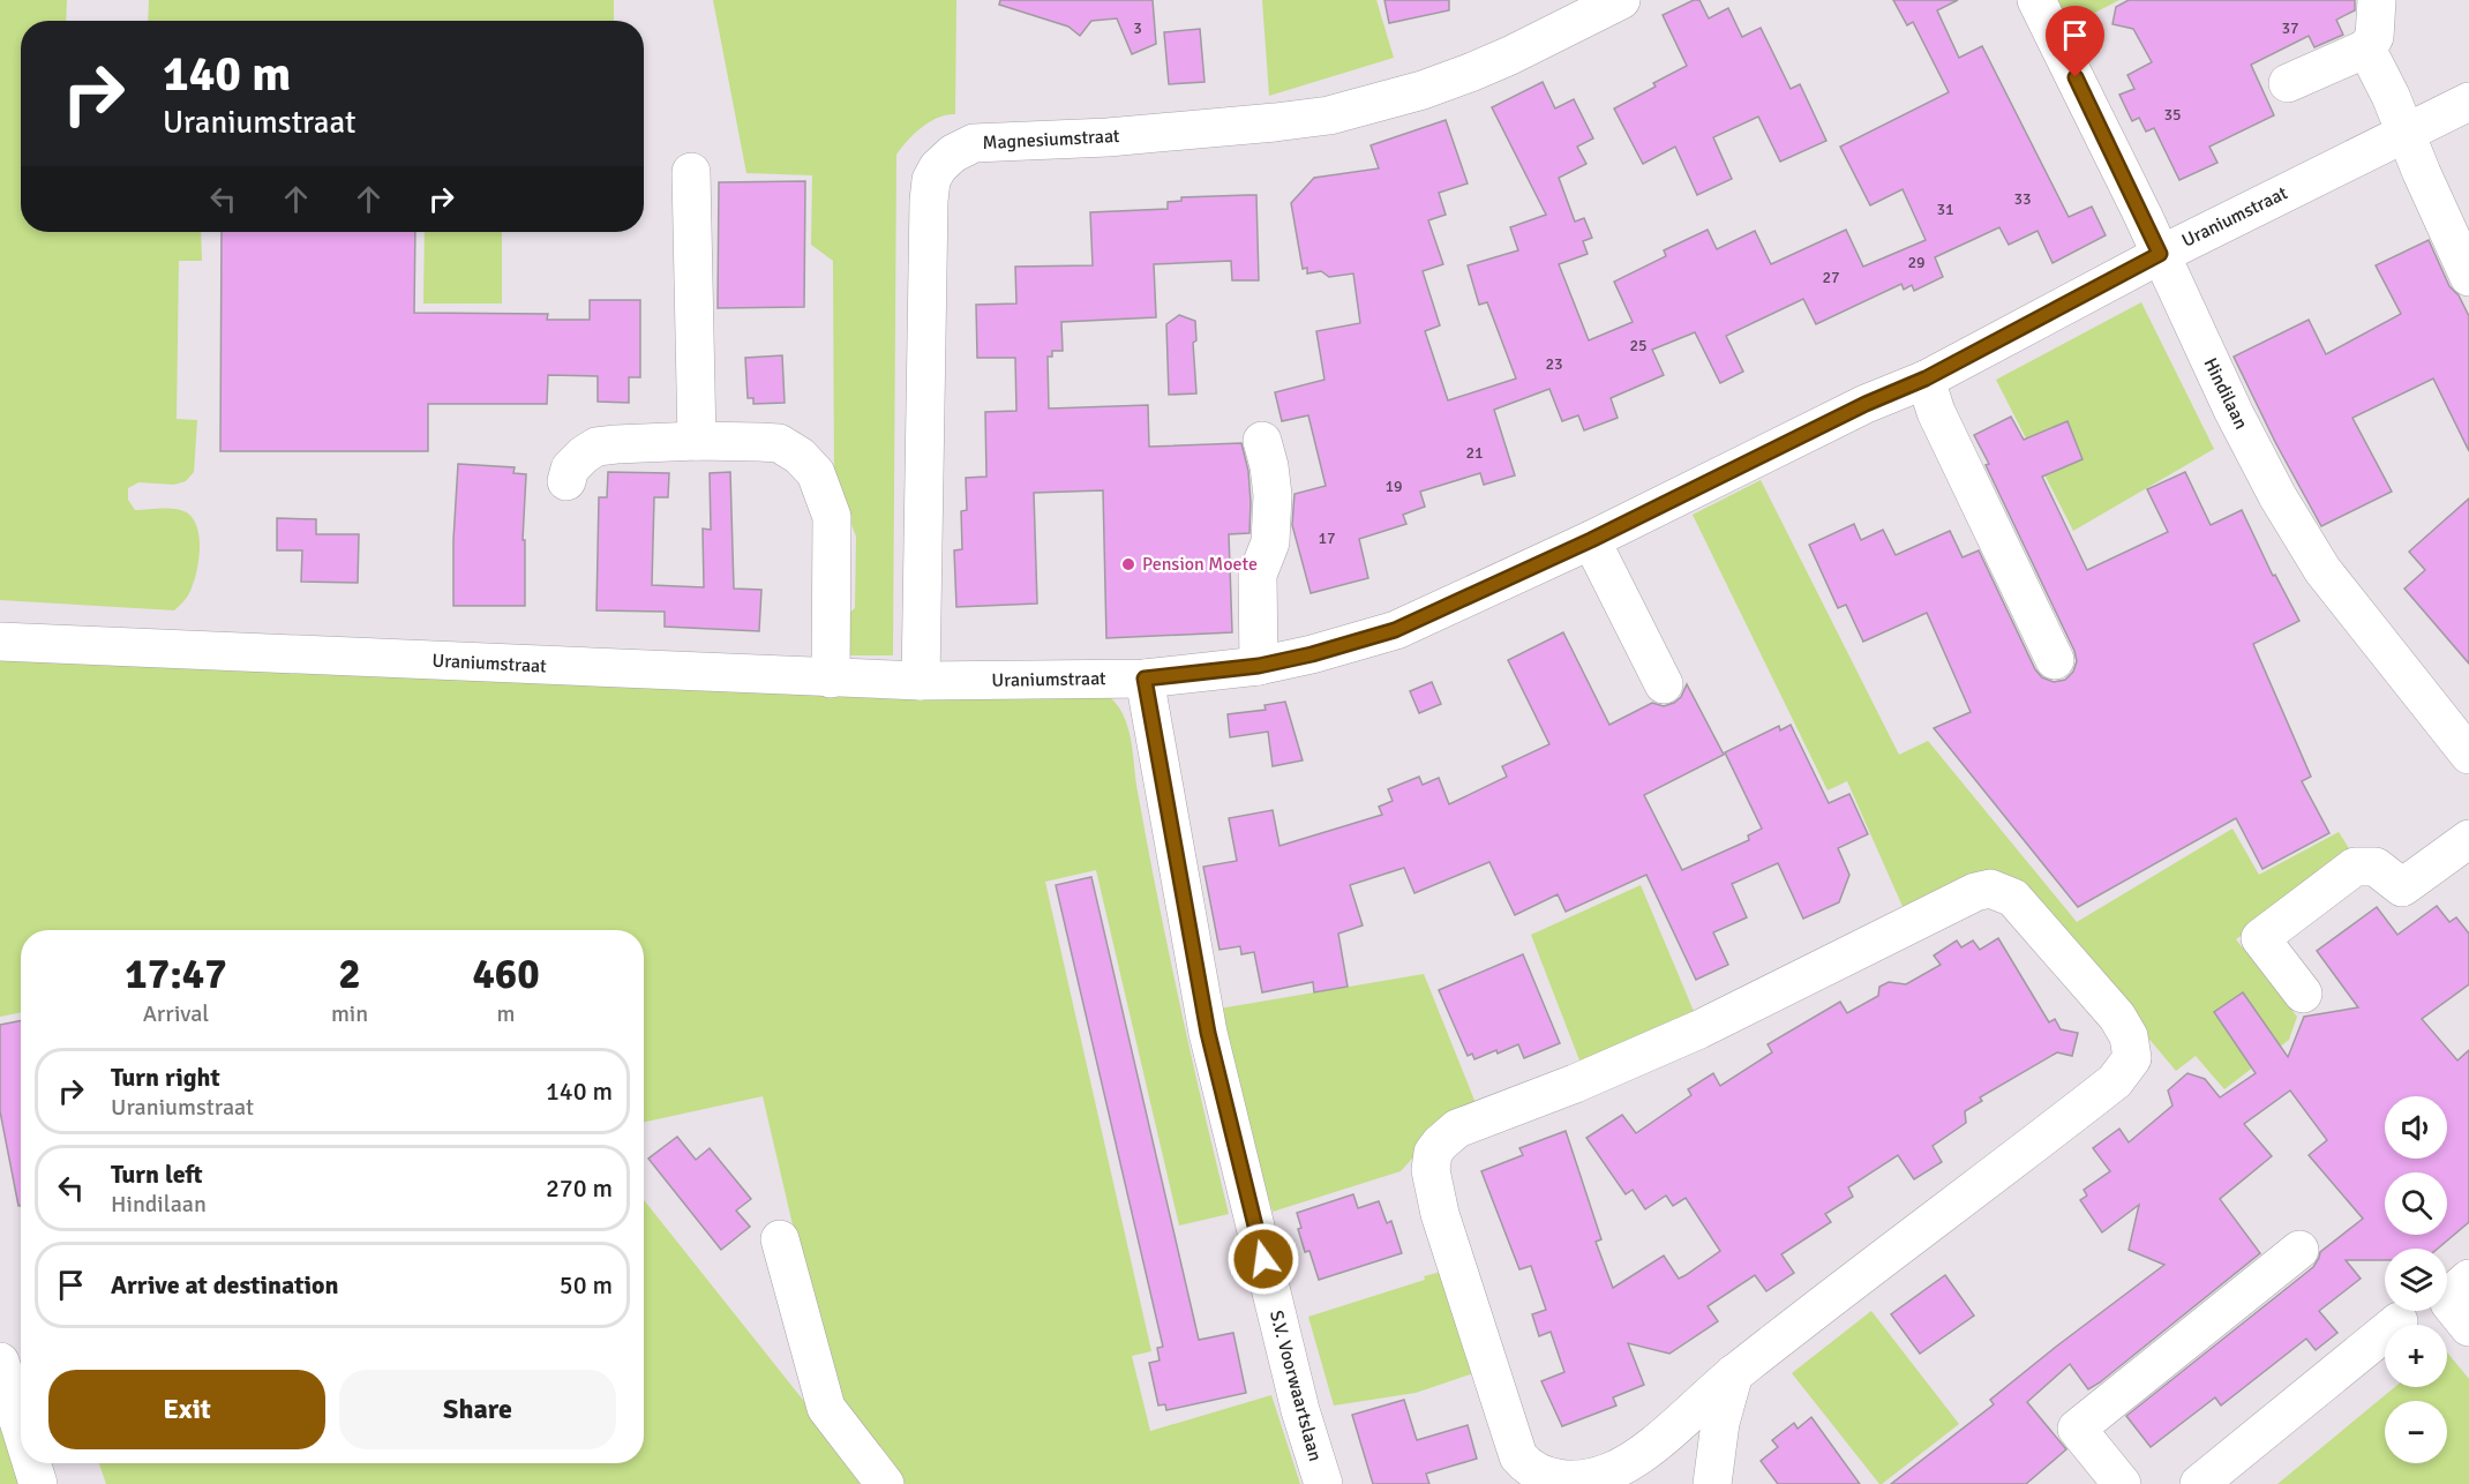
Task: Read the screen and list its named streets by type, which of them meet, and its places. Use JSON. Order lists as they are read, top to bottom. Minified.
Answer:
{"streets":{"street":["Magnesiumstraat","Uraniumstraat","Hindilaan","S.V. Voorwaartslaan"]},"crossings":[["Magnesiumstraat","Uraniumstraat"],["Uraniumstraat","Hindilaan"],["Uraniumstraat","S.V. Voorwaartslaan"]],"places":["Pension Moete"],"house_numbers":["3","37","35","33","31","29","27","25","23","21","19","17"],"page":{"turn":["140 m","Uraniumstraat"],"eta":["17:47","Arrival","2","min","460","m"],"list":[{"name":"Turn right","note":"Uraniumstraat","value":"140 m"},{"name":"Turn left","note":"Hindilaan","value":"270 m"},{"name":"Arrive at destination","value":"50 m"}],"map_buttons":["+","−"],"buttons":["Exit","Share"]}}
